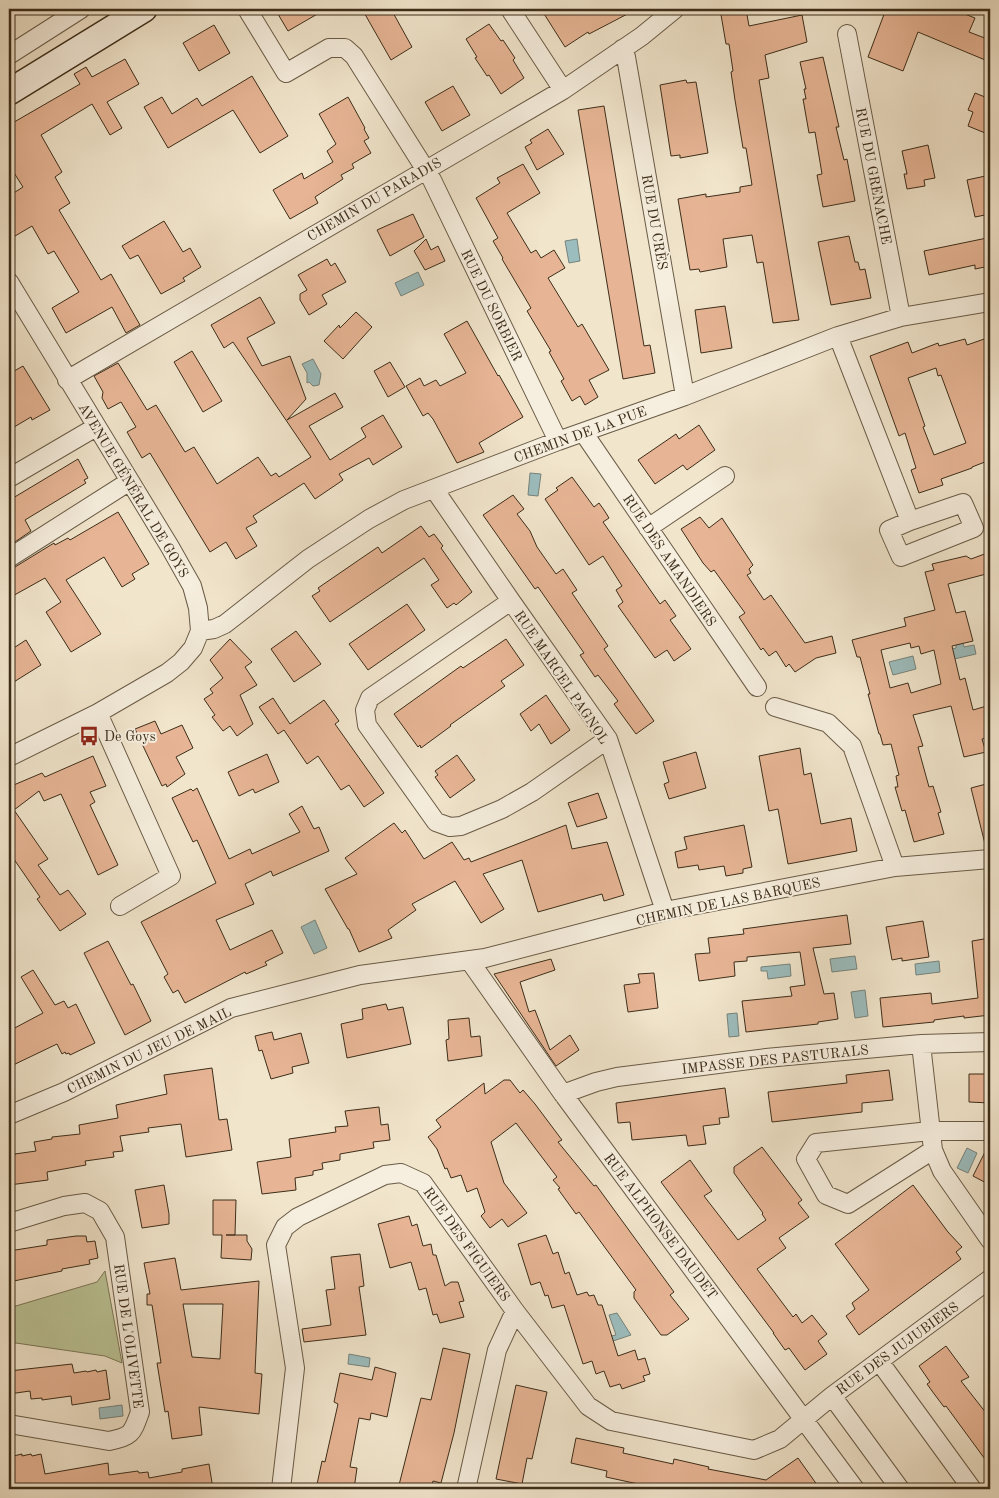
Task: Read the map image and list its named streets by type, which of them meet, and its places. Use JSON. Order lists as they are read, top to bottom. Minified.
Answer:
{"streets":{"street":["RUE DU GRENACHE","CHEMIN DU PARADIS","RUE DU CRÈS","RUE DU SORBIER","CHEMIN DE LA PUE","AVENUE GÉNÉRAL DE GOYS","RUE DES AMANDIERS","RUE MARCEL PAGNOL","CHEMIN DE LAS BARQUES","CHEMIN DU JEU DE MAIL","IMPASSE DES PASTURALS","RUE ALPHONSE DAUDET","RUE DES FIGUIERS","RUE DE L'OLIVETTE","RUE DES JUJUBIERS"]},"crossings":[["RUE DU GRENACHE","CHEMIN DE LA PUE"],["CHEMIN DU PARADIS","RUE DU CRÈS"],["CHEMIN DU PARADIS","RUE DU SORBIER"],["CHEMIN DU PARADIS","AVENUE GÉNÉRAL DE GOYS"],["RUE DU CRÈS","CHEMIN DE LA PUE"],["RUE DU SORBIER","CHEMIN DE LA PUE"],["CHEMIN DE LA PUE","AVENUE GÉNÉRAL DE GOYS"],["CHEMIN DE LA PUE","RUE DES AMANDIERS"],["CHEMIN DE LA PUE","RUE MARCEL PAGNOL"],["RUE MARCEL PAGNOL","CHEMIN DE LAS BARQUES"],["CHEMIN DE LAS BARQUES","CHEMIN DU JEU DE MAIL"],["CHEMIN DE LAS BARQUES","RUE ALPHONSE DAUDET"],["CHEMIN DU JEU DE MAIL","RUE ALPHONSE DAUDET"],["IMPASSE DES PASTURALS","RUE ALPHONSE DAUDET"],["RUE ALPHONSE DAUDET","RUE DES FIGUIERS"],["RUE ALPHONSE DAUDET","RUE DES JUJUBIERS"],["RUE DES FIGUIERS","RUE DES JUJUBIERS"]],"places":{"bus stop":["De Goys"]}}
